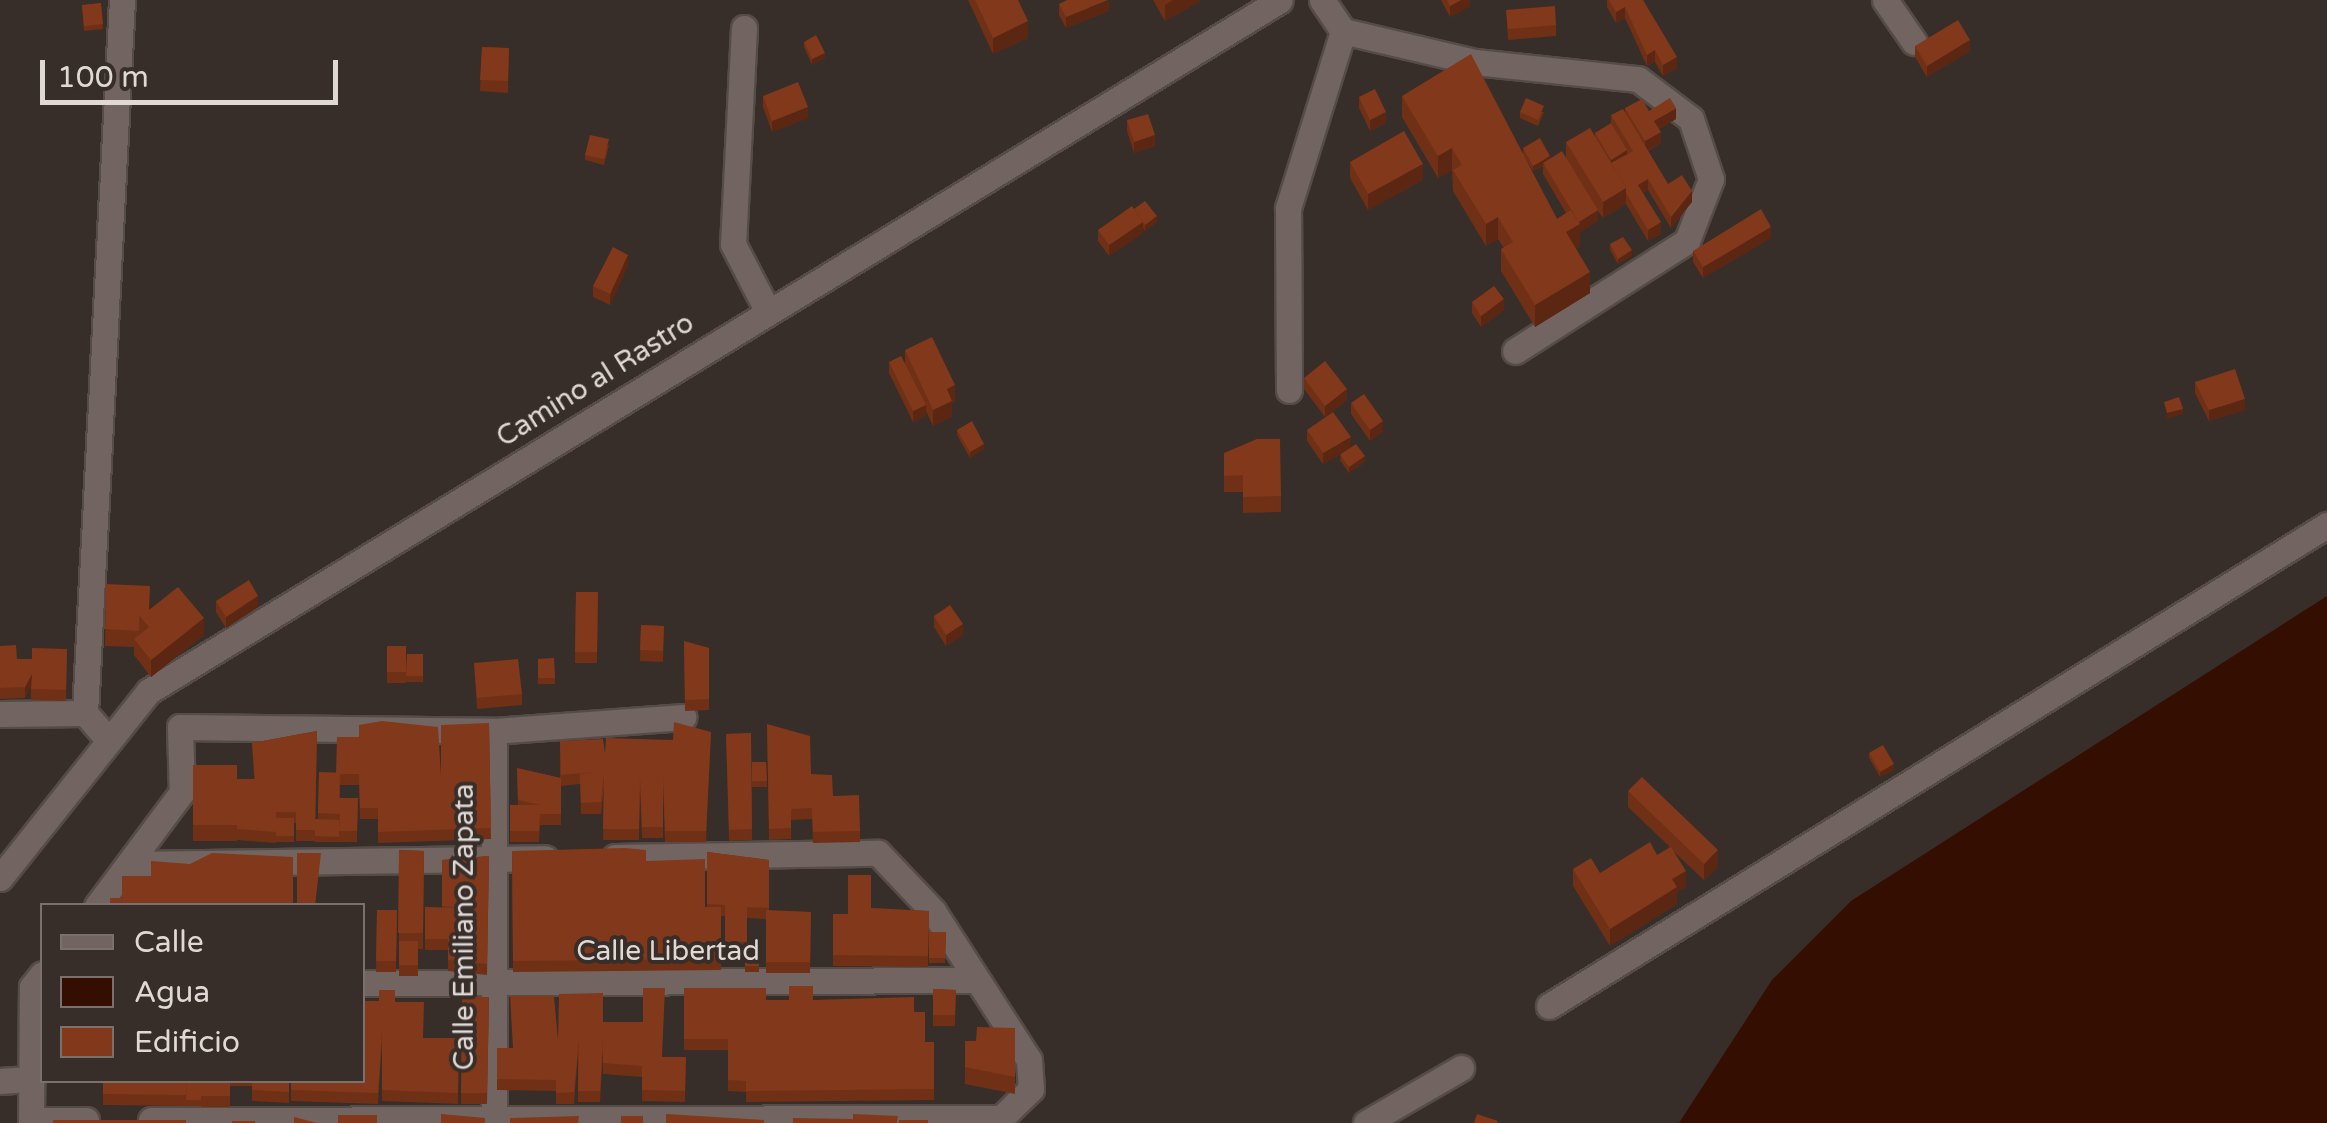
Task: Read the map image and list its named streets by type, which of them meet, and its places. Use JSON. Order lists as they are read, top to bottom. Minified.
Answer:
{"streets":{"street":["Camino al Rastro","Calle Emiliano Zapata","Calle Libertad"]},"crossings":[["Calle Emiliano Zapata","Calle Libertad"]],"legend":["Calle","Agua","Edificio"],"scale_bar":"100 m"}
